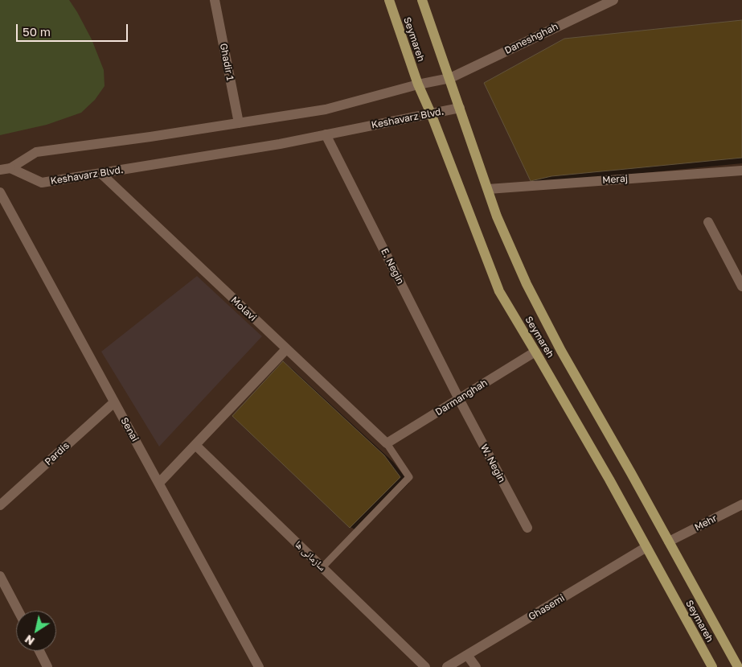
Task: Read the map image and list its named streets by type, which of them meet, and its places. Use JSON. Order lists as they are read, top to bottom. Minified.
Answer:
{"streets":{"main road":["Seymareh"],"street":["Daneshghah","Ghadir 1","Keshavarz Blvd.","Meraj","E. Negin","Molavi","Darmanghah","Senai","Pardis","W. Negin","Mehr","سازمانی ها","Ghasemi"]},"crossings":[["Daneshghah","Seymareh"],["Seymareh","Keshavarz Blvd."],["Seymareh","Meraj"],["Seymareh","Darmanghah"],["Seymareh","Mehr"],["Seymareh","Ghasemi"],["Keshavarz Blvd.","E. Negin"],["Keshavarz Blvd.","Molavi"],["E. Negin","Darmanghah"],["E. Negin","W. Negin"],["Molavi","Darmanghah"],["Darmanghah","W. Negin"],["Senai","Pardis"]],"scale_bar":"50 m","north":"bottom left"}
